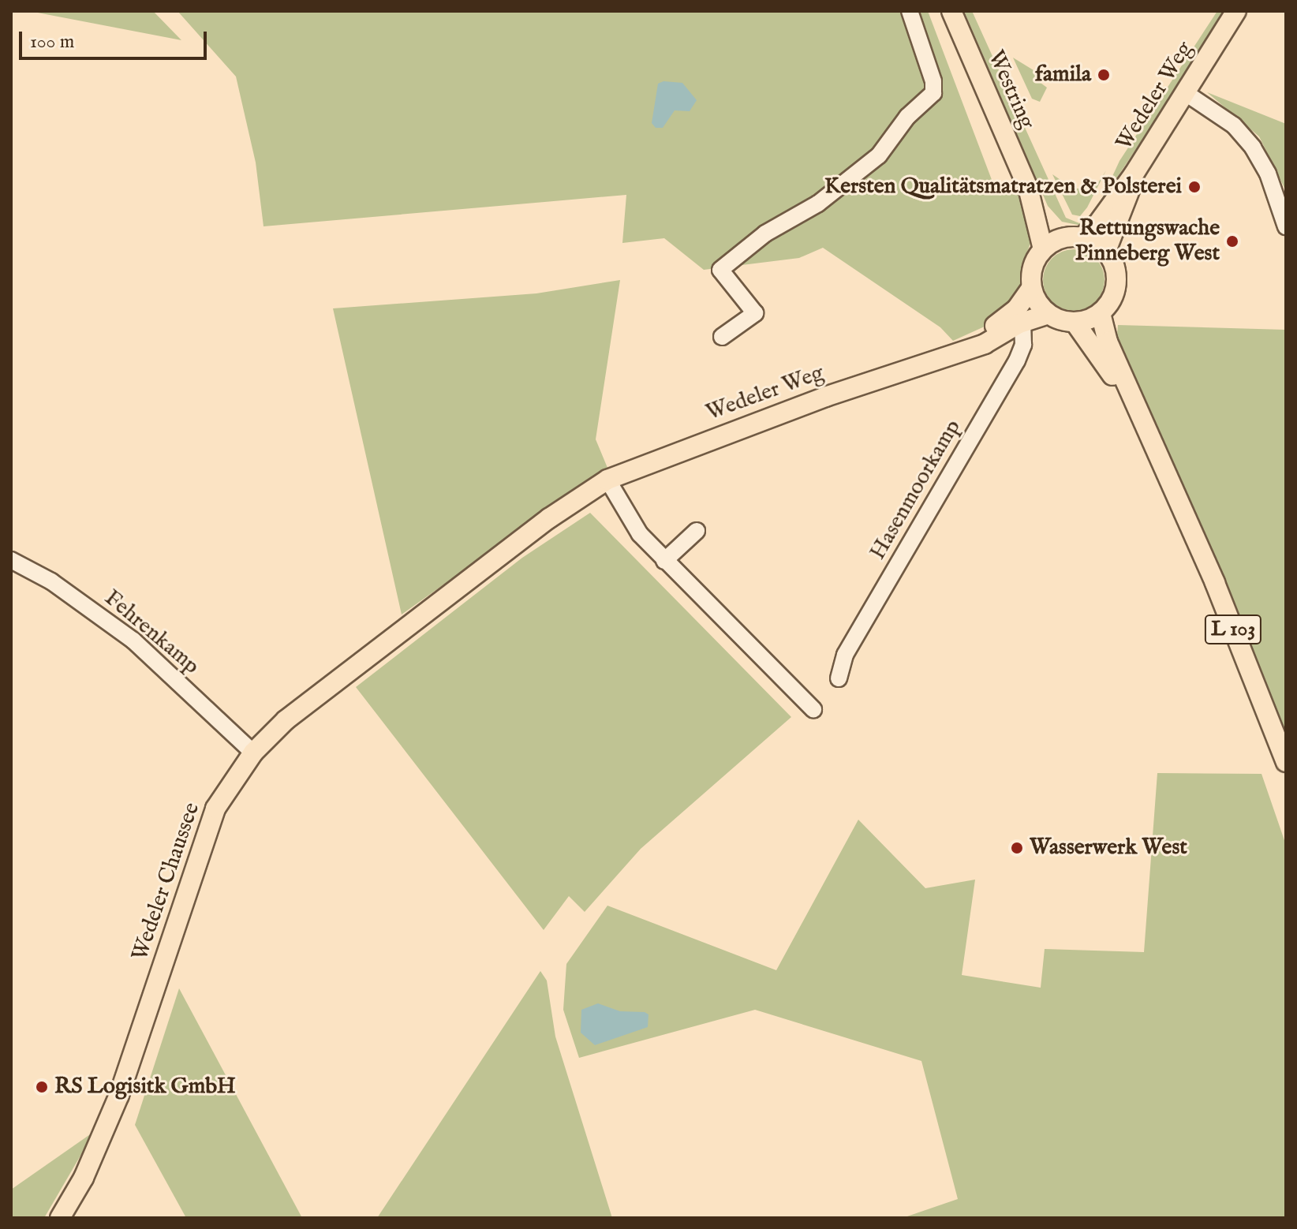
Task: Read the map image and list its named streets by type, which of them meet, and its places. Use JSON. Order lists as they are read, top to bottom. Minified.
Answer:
{"streets":{"main road":["Westring","Wedeler Weg","L 103","Wedeler Chaussee"],"street":["Hasenmoorkamp","Fehrenkamp"]},"crossings":[["Westring","Wedeler Weg"],["Westring","L 103"],["Wedeler Weg","Hasenmoorkamp"],["Wedeler Weg","L 103"],["Wedeler Weg","Wedeler Chaussee"],["Fehrenkamp","Wedeler Chaussee"]],"places":["famila","Kersten Qualitätsmatratzen & Polsterei","Rettungswache Pinneberg West","Wasserwerk West","RS Logisitk GmbH"],"scale_bar":"100 m"}
